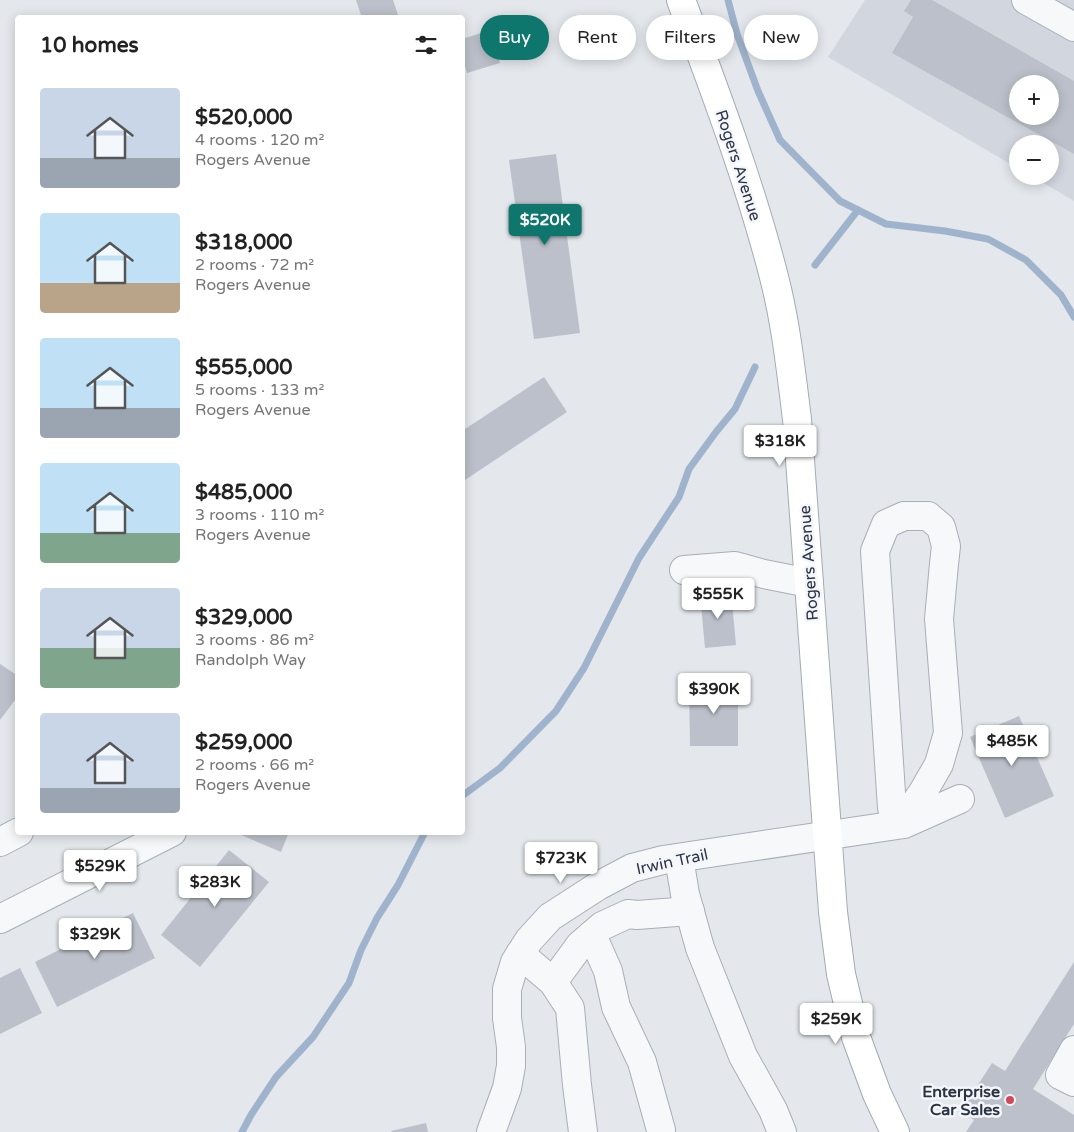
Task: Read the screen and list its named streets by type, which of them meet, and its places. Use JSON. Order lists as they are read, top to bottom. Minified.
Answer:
{"streets":{"main road":["Rogers Avenue"],"street":["Irwin Trail"]},"crossings":[["Rogers Avenue","Irwin Trail"]],"places":["Enterprise Car Sales"],"page":{"chip":["Buy","Rent","Filters","New"],"heading":"10 homes","map_buttons":["+","−"],"list":[{"name":"$520,000","note":"4 rooms · 120 m² · Rogers Avenue"},{"name":"$318,000","note":"2 rooms · 72 m² · Rogers Avenue"},{"name":"$555,000","note":"5 rooms · 133 m² · Rogers Avenue"},{"name":"$485,000","note":"3 rooms · 110 m² · Rogers Avenue"},{"name":"$329,000","note":"3 rooms · 86 m² · Randolph Way"},{"name":"$259,000","note":"2 rooms · 66 m² · Rogers Avenue"}],"price":["$520K","$318K","$555K","$390K","$485K","$723K","$529K","$283K","$329K","$259K"]}}
